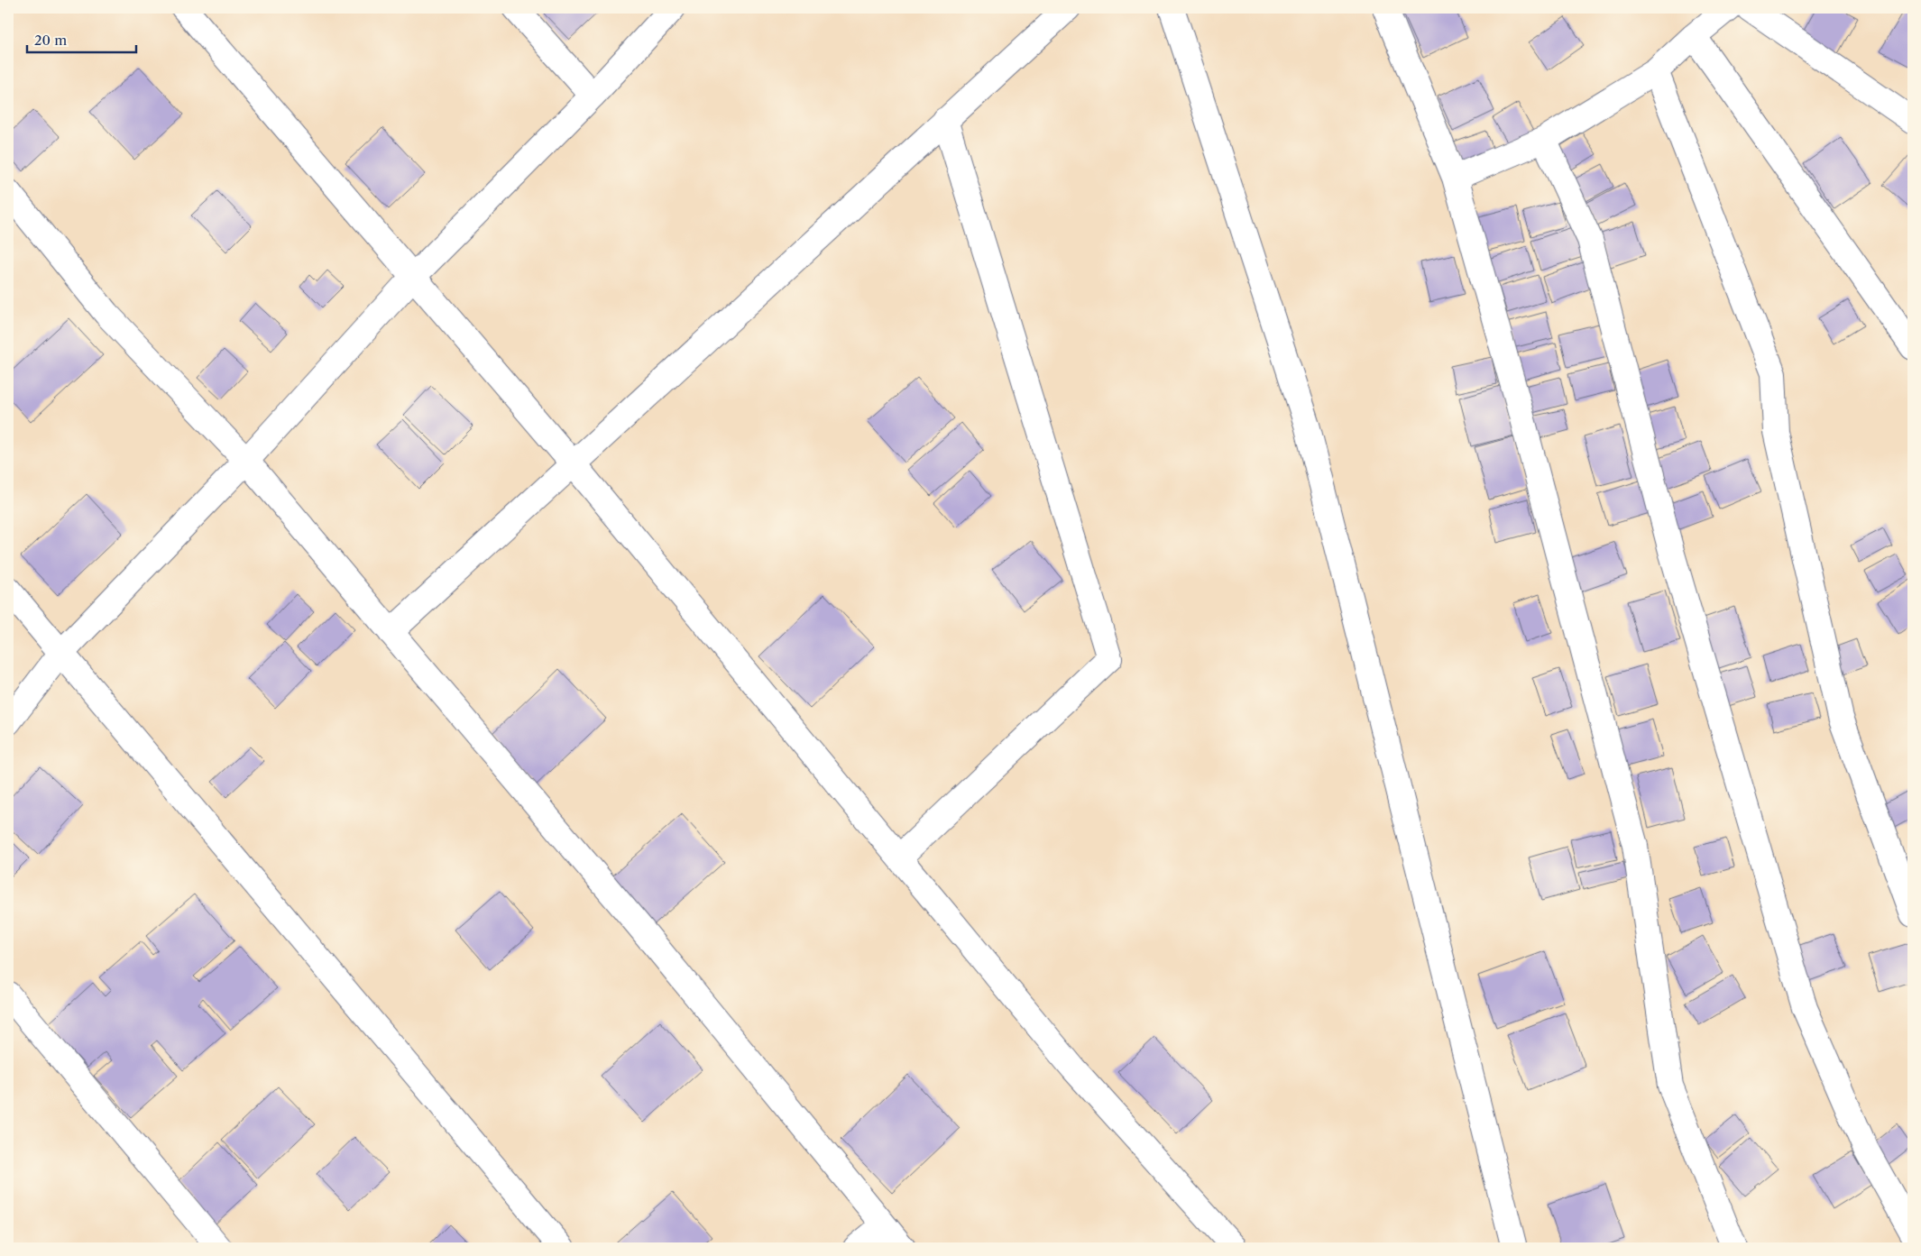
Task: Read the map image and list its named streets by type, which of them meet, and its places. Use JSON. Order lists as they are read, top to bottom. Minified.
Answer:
{"scale_bar":"20 m"}
